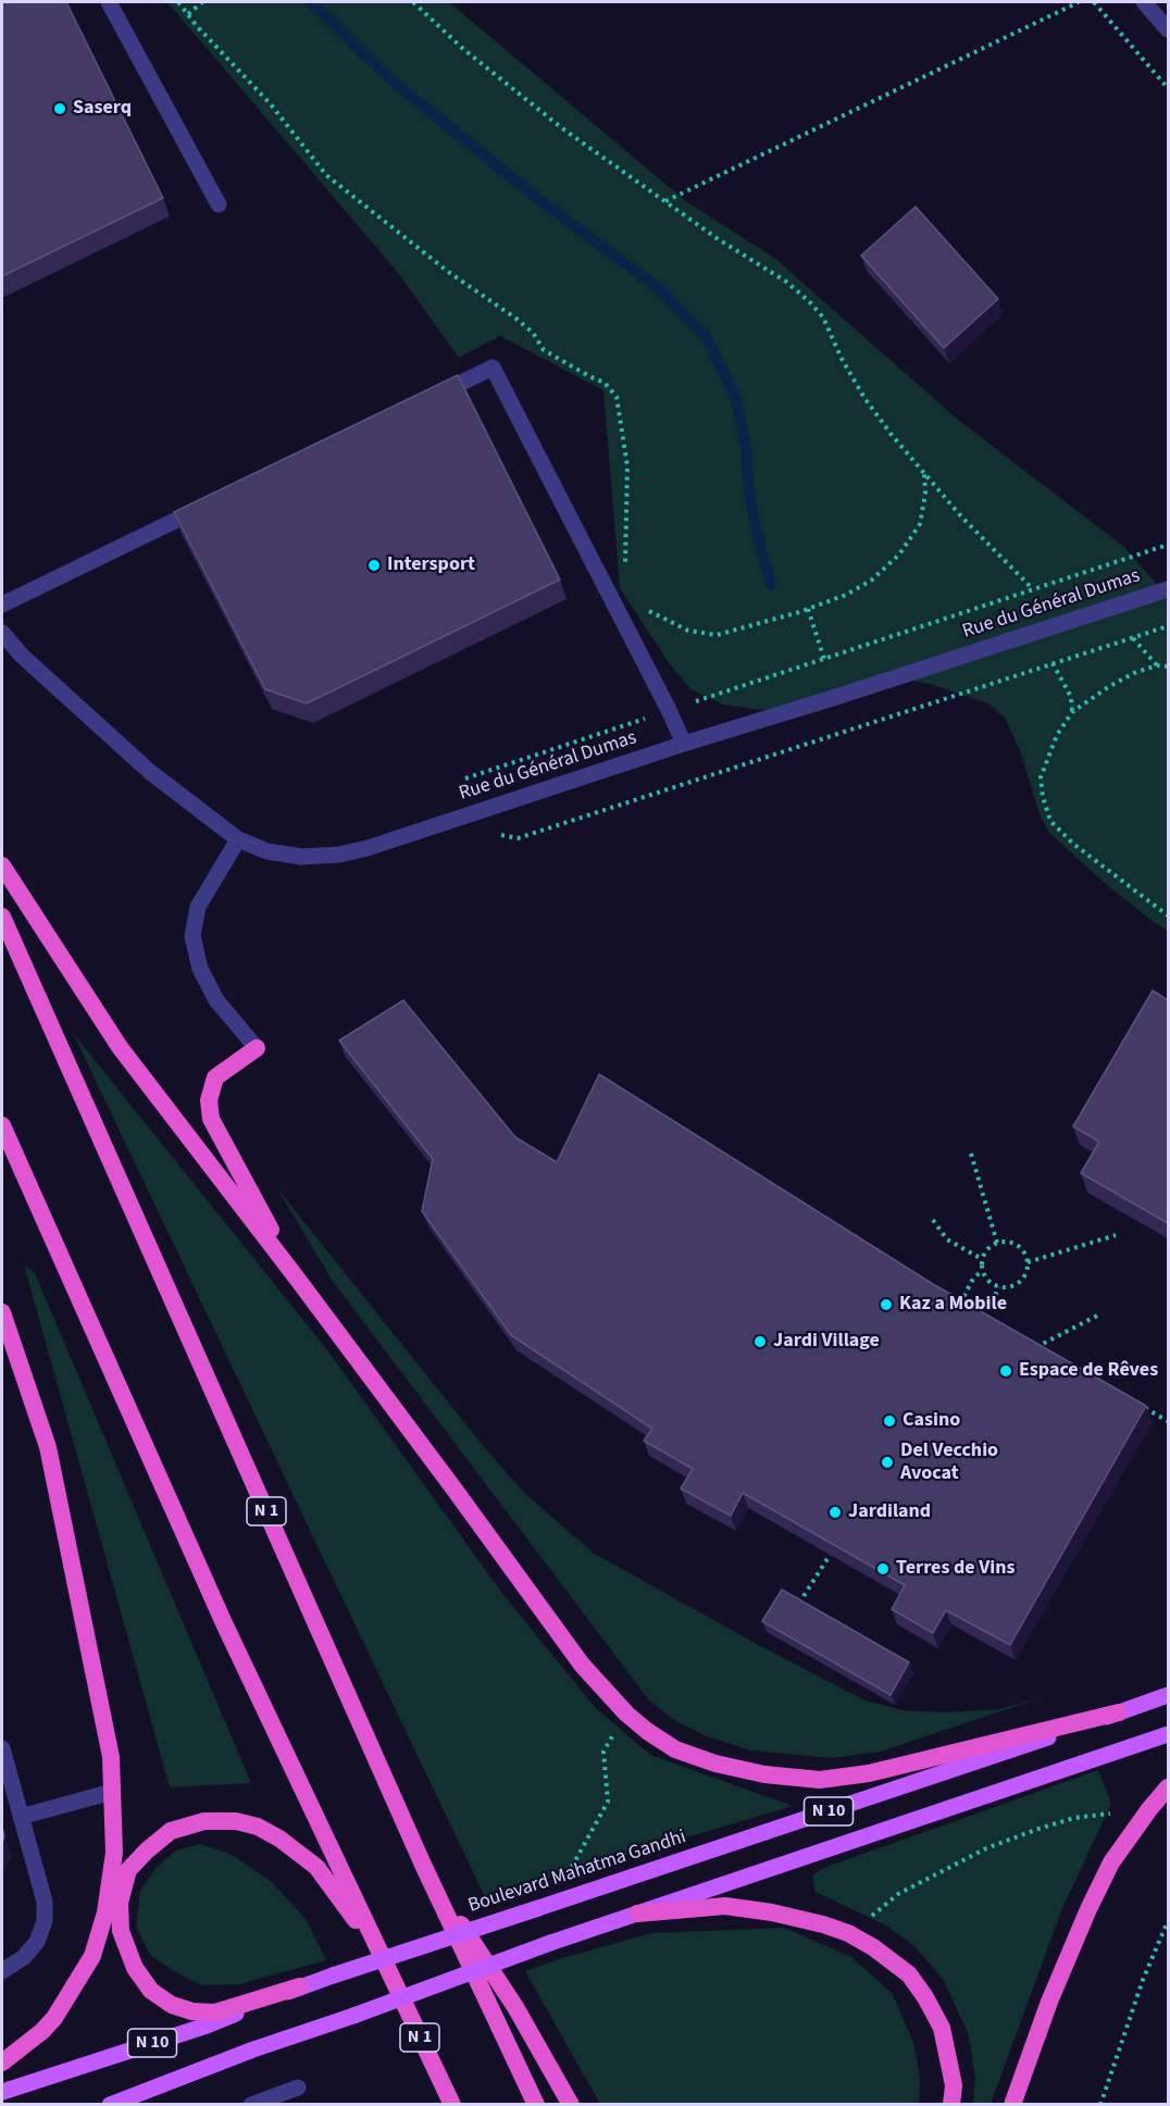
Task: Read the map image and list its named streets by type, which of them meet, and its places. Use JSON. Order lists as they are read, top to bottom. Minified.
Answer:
{"streets":{"highway":["N 1"],"main road":["N 10","Boulevard Mahatma Gandhi"],"street":["Rue du Général Dumas"]},"places":["Saserq","Intersport","Kaz a Mobile","Jardi Village","Espace de Rêves","Casino","Del Vecchio Avocat","Jardiland","Terres de Vins"]}
